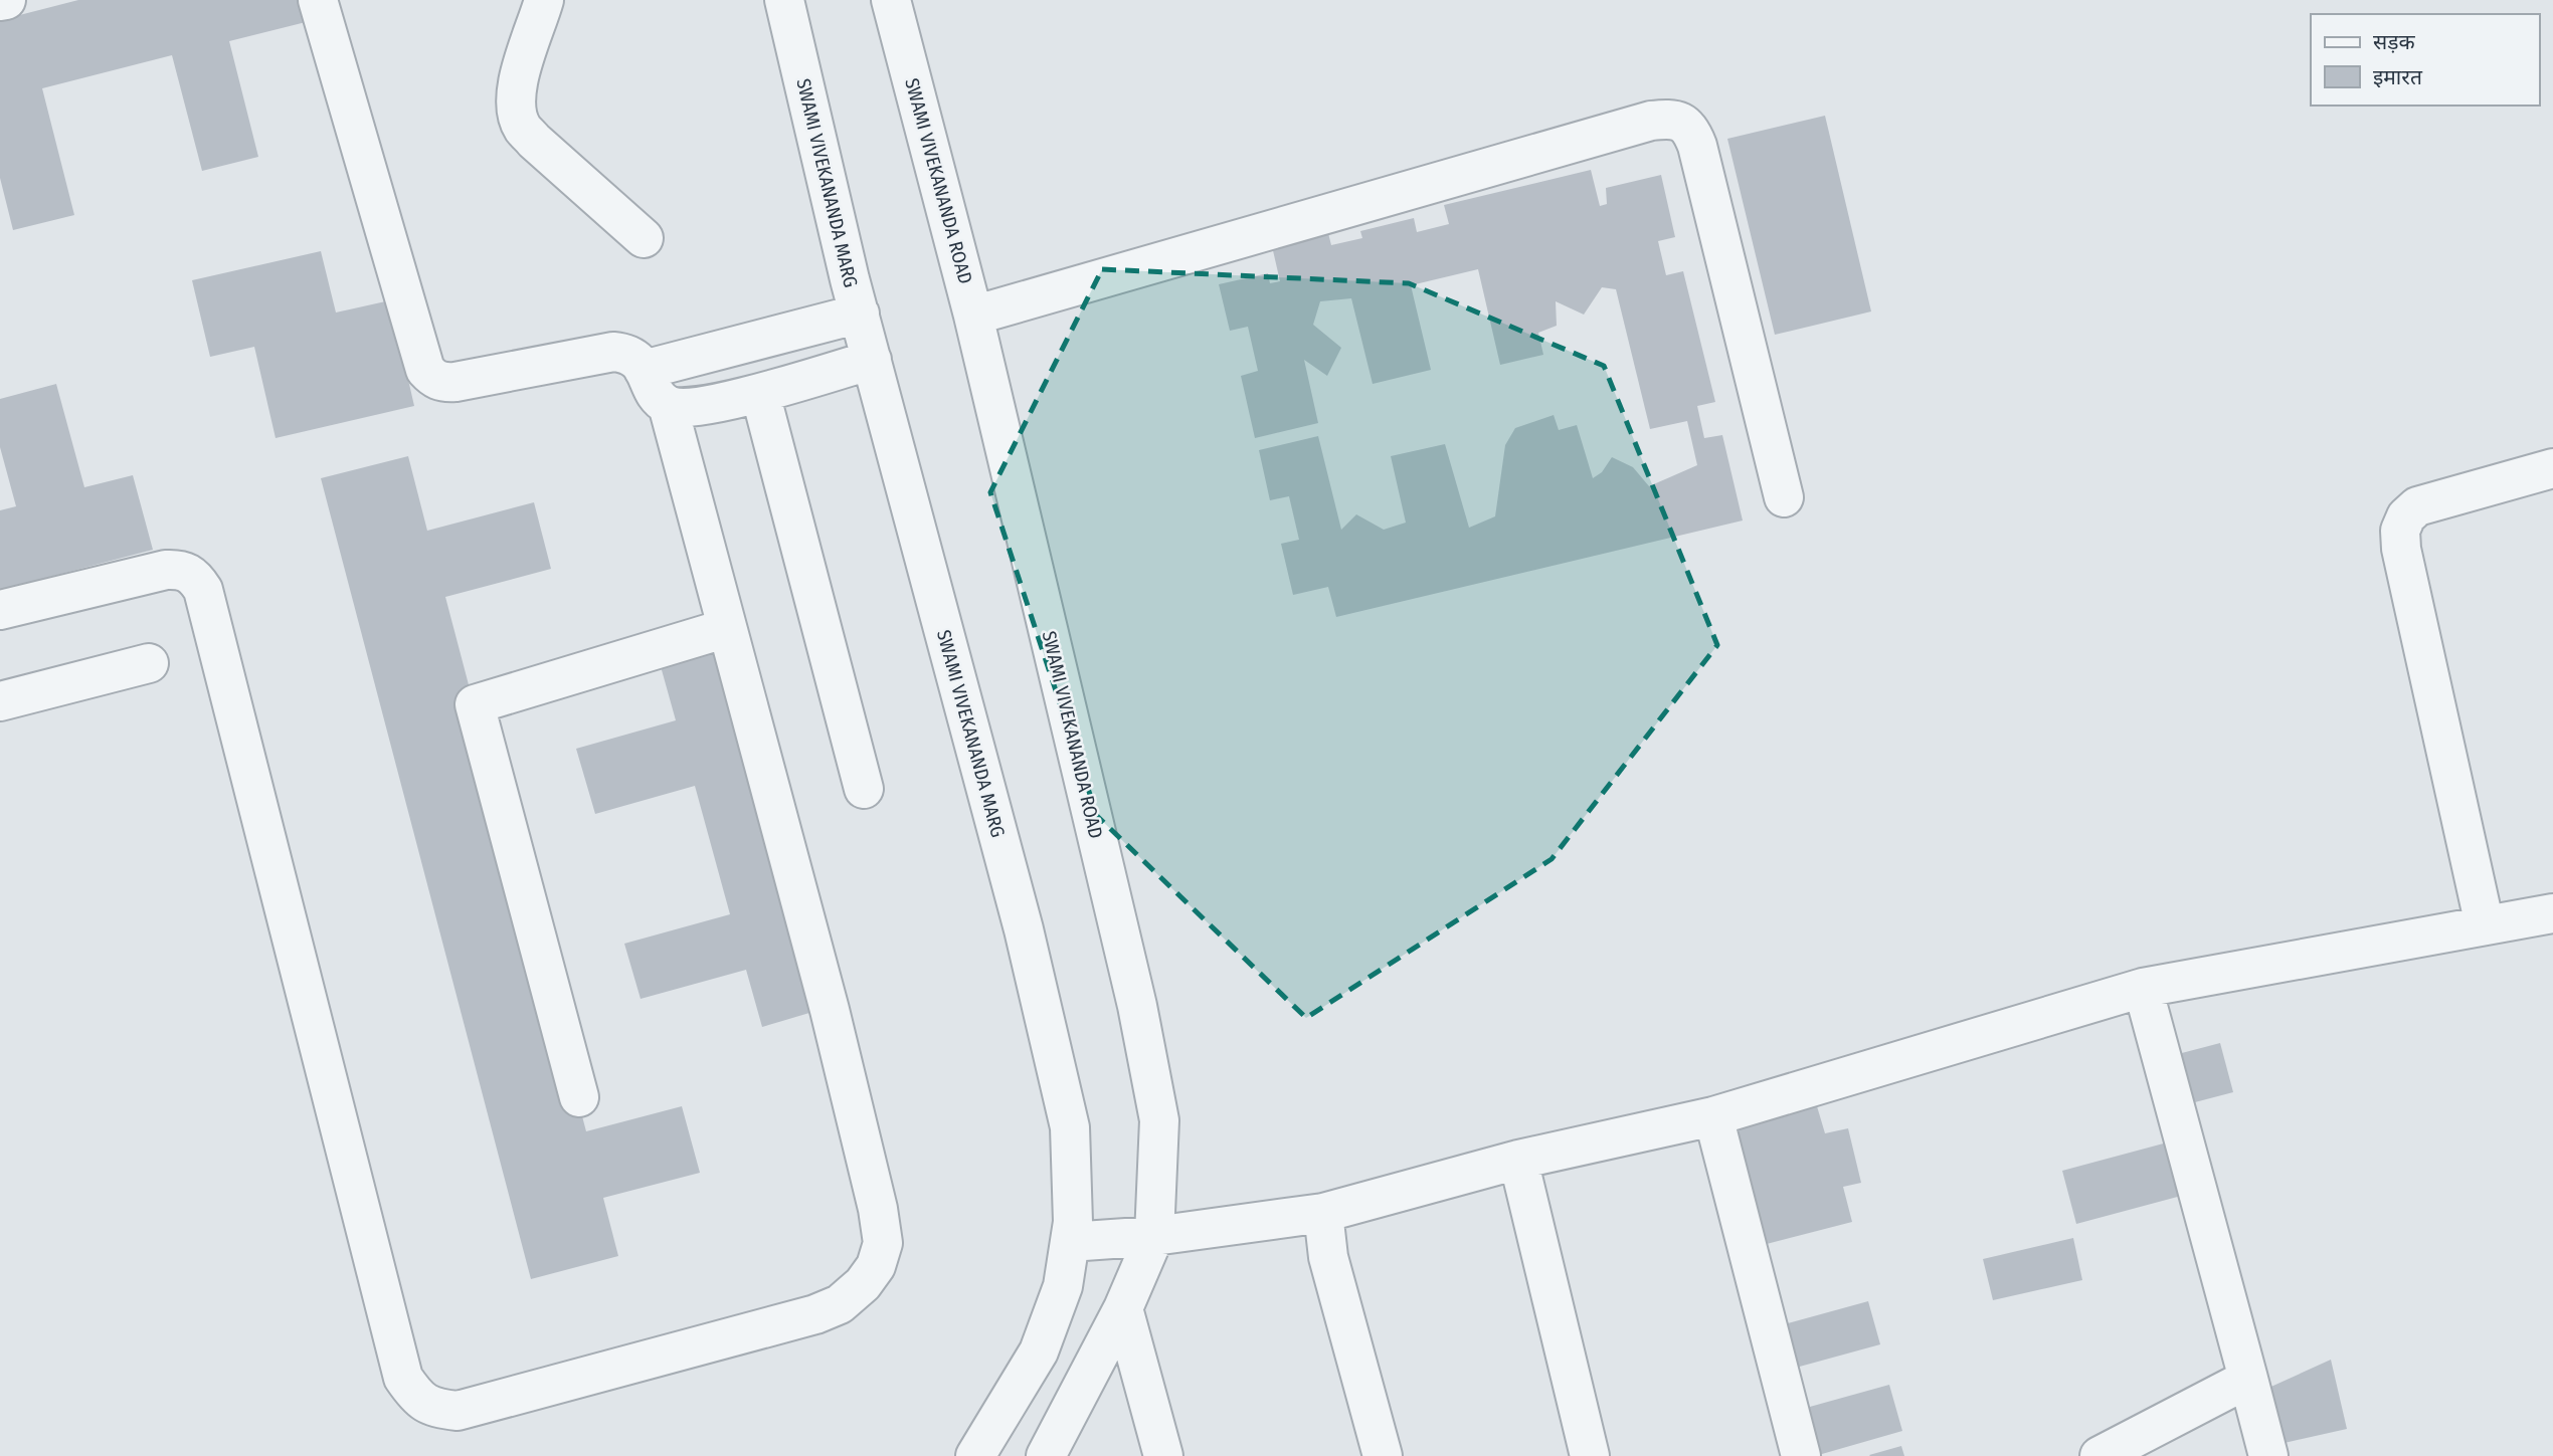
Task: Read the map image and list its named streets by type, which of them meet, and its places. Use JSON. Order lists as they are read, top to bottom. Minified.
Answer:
{"streets":{"street":["SWAMI VIVEKANANDA ROAD","SWAMI VIVEKANANDA MARG"]},"legend":["सड़क","इमारत"]}
